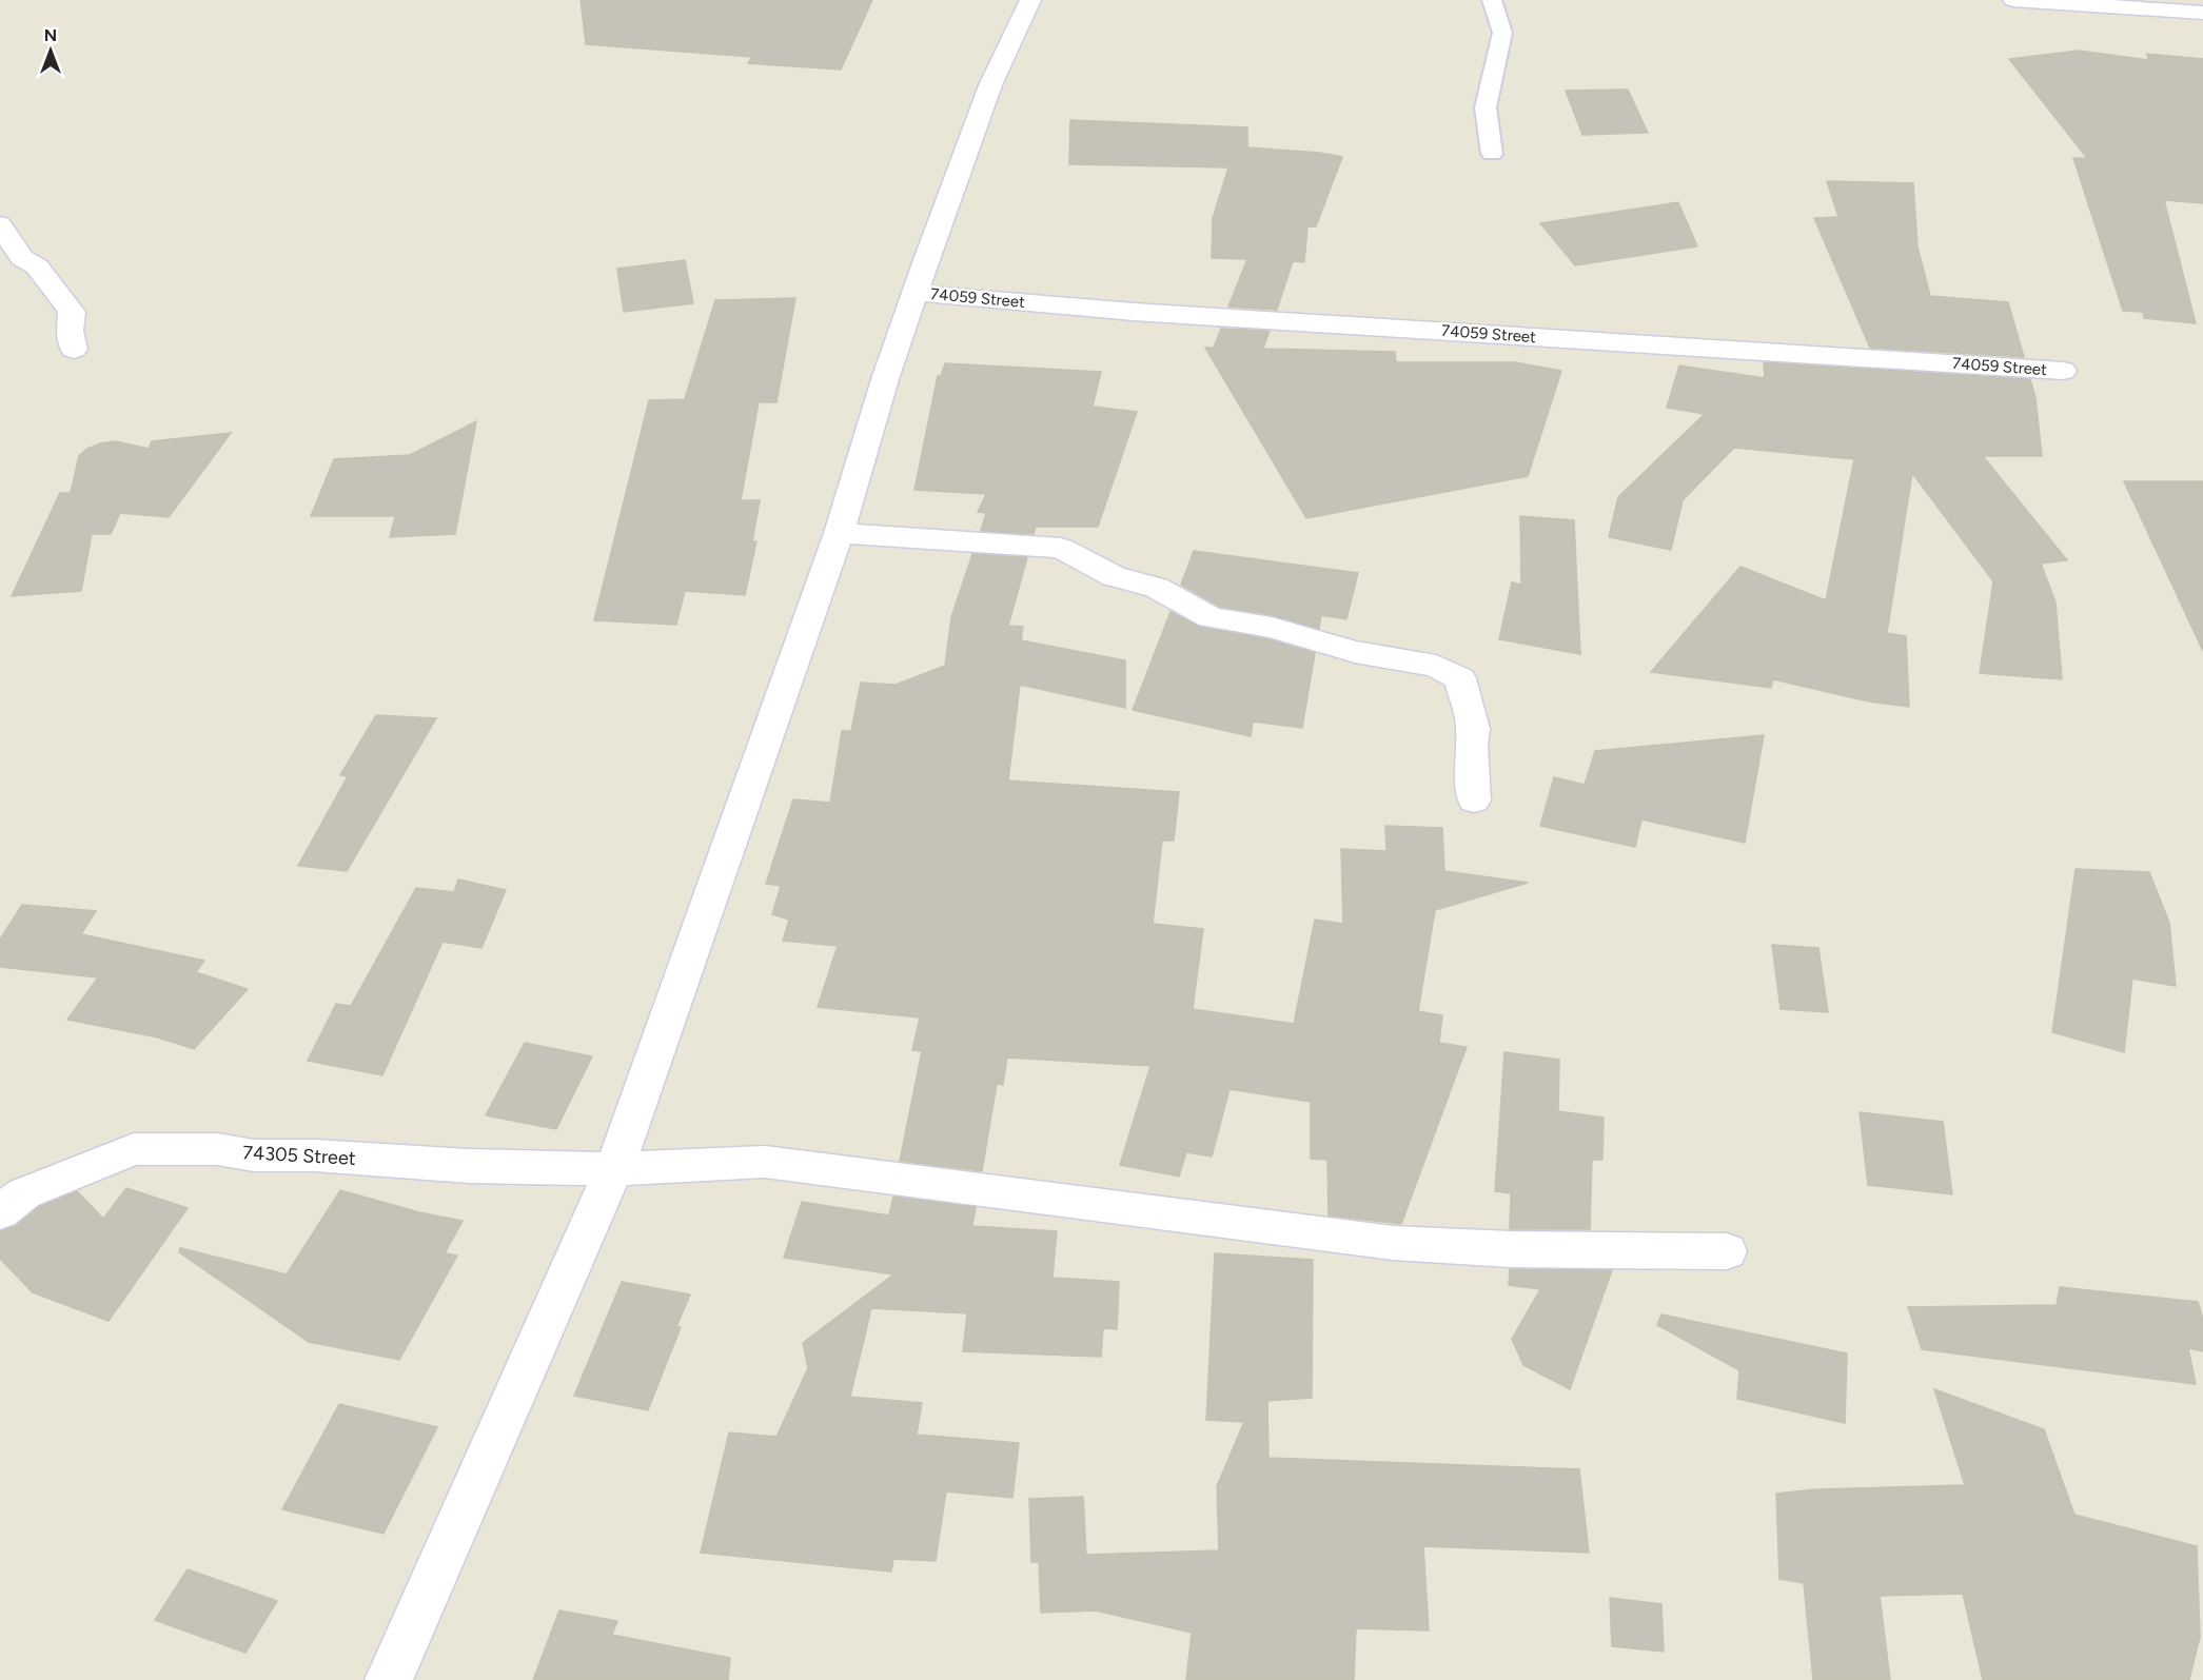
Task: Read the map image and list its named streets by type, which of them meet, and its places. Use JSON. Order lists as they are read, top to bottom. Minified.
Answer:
{"streets":{"street":["74059 Street","74305 Street"]},"north":"top"}
